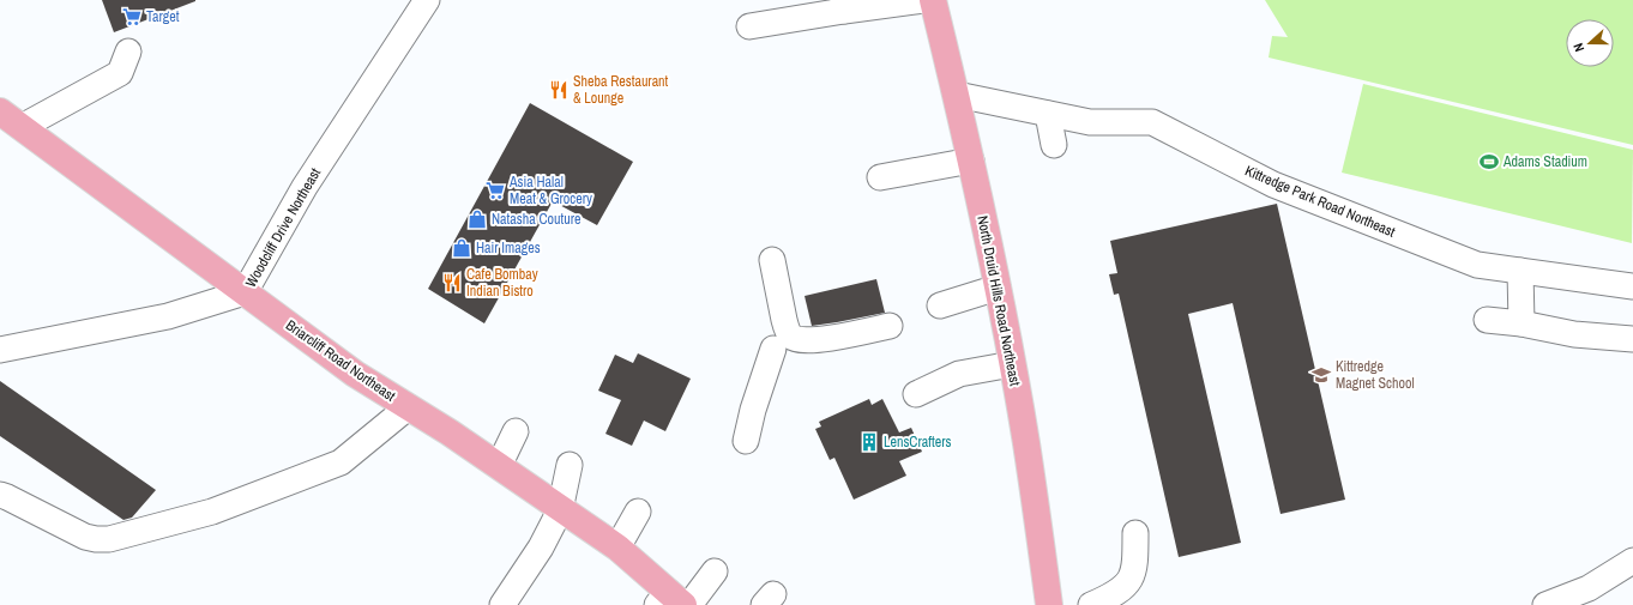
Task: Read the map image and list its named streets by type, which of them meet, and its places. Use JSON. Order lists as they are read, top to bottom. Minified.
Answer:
{"streets":{"main road":["North Druid Hills Road Northeast","Briarcliff Road Northeast"],"street":["Kittredge Park Road Northeast","Woodcliff Drive Northeast"]},"crossings":[["Kittredge Park Road Northeast","North Druid Hills Road Northeast"],["Woodcliff Drive Northeast","Briarcliff Road Northeast"]],"places":{"supermarket":["Target","Asia Halal Meat & Grocery"],"restaurant":["Sheba Restaurant & Lounge","Cafe Bombay Indian Bistro"],"sports":["Adams Stadium"],"shop":["Natasha Couture","Hair Images"],"school or university":["Kittredge Magnet School"],"building":["LensCrafters"]},"north":"left"}
